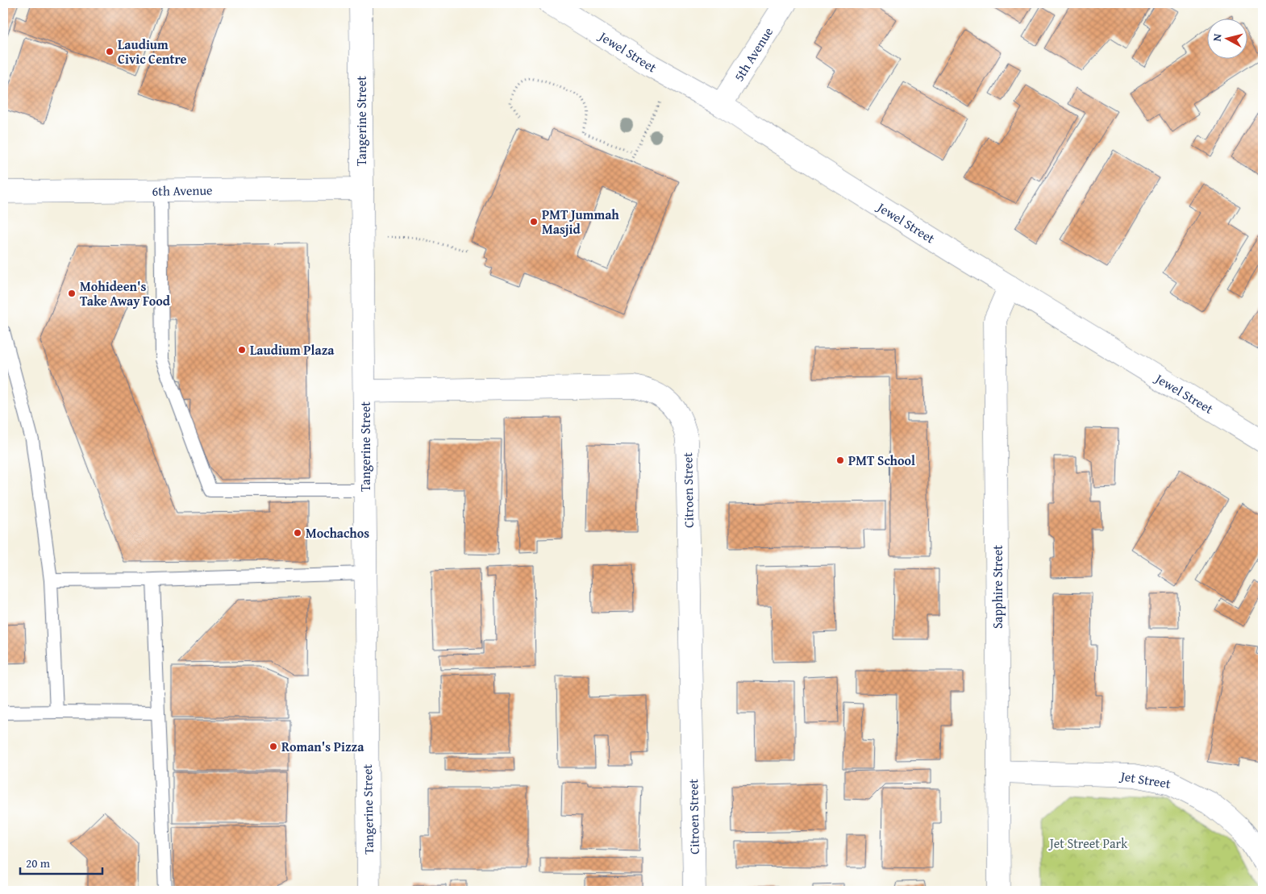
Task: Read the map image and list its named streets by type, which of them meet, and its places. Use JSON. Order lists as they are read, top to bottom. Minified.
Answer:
{"streets":{"street":["Jewel Street","5th Avenue","Tangerine Street","6th Avenue","Citroen Street","Sapphire Street","Jet Street"]},"crossings":[["Jewel Street","5th Avenue"],["Jewel Street","Sapphire Street"],["Tangerine Street","6th Avenue"],["Tangerine Street","Citroen Street"],["Sapphire Street","Jet Street"]],"parks":["Jet Street Park"],"places":["Laudium Civic Centre","PMT Jummah Masjid","Mohideen's Take Away Food","Laudium Plaza","PMT School","Mochachos","Roman's Pizza"],"scale_bar":"20 m","north":"left"}
